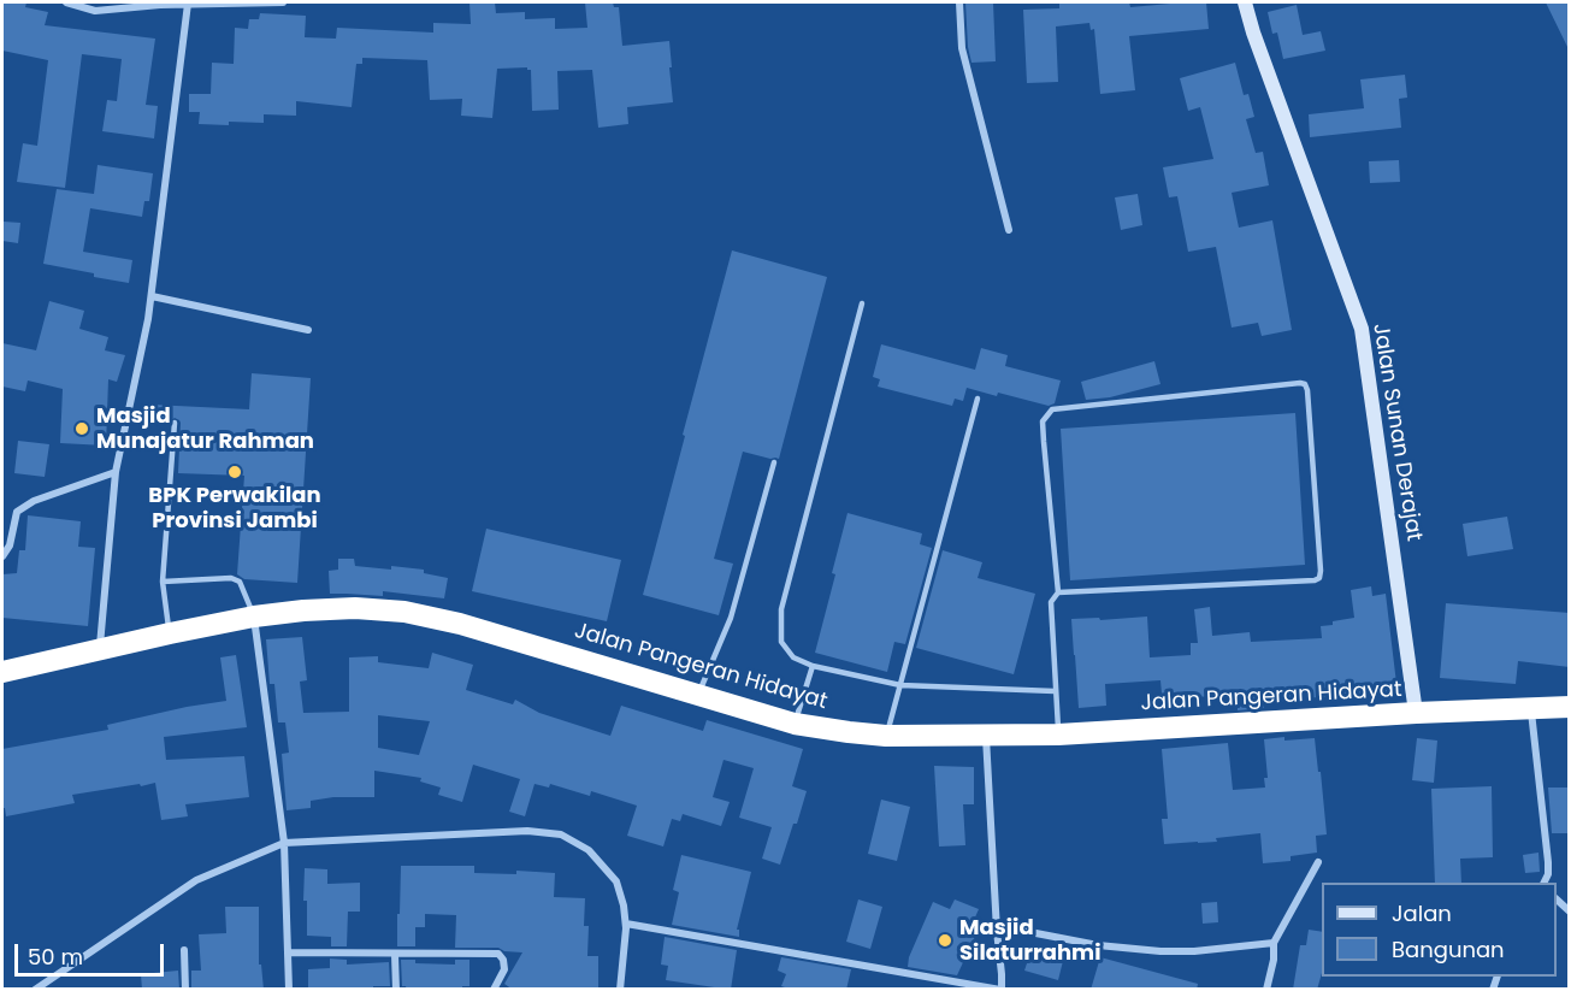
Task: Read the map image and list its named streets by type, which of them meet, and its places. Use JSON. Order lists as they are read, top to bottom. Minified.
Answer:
{"streets":{"highway":["Jalan Pangeran Hidayat"],"street":["Jalan Sunan Derajat"]},"crossings":[["Jalan Sunan Derajat","Jalan Pangeran Hidayat"]],"places":["Masjid Munajatur Rahman","BPK Perwakilan Provinsi Jambi","Masjid Silaturrahmi"],"legend":["Jalan","Bangunan"],"scale_bar":"50 m"}
